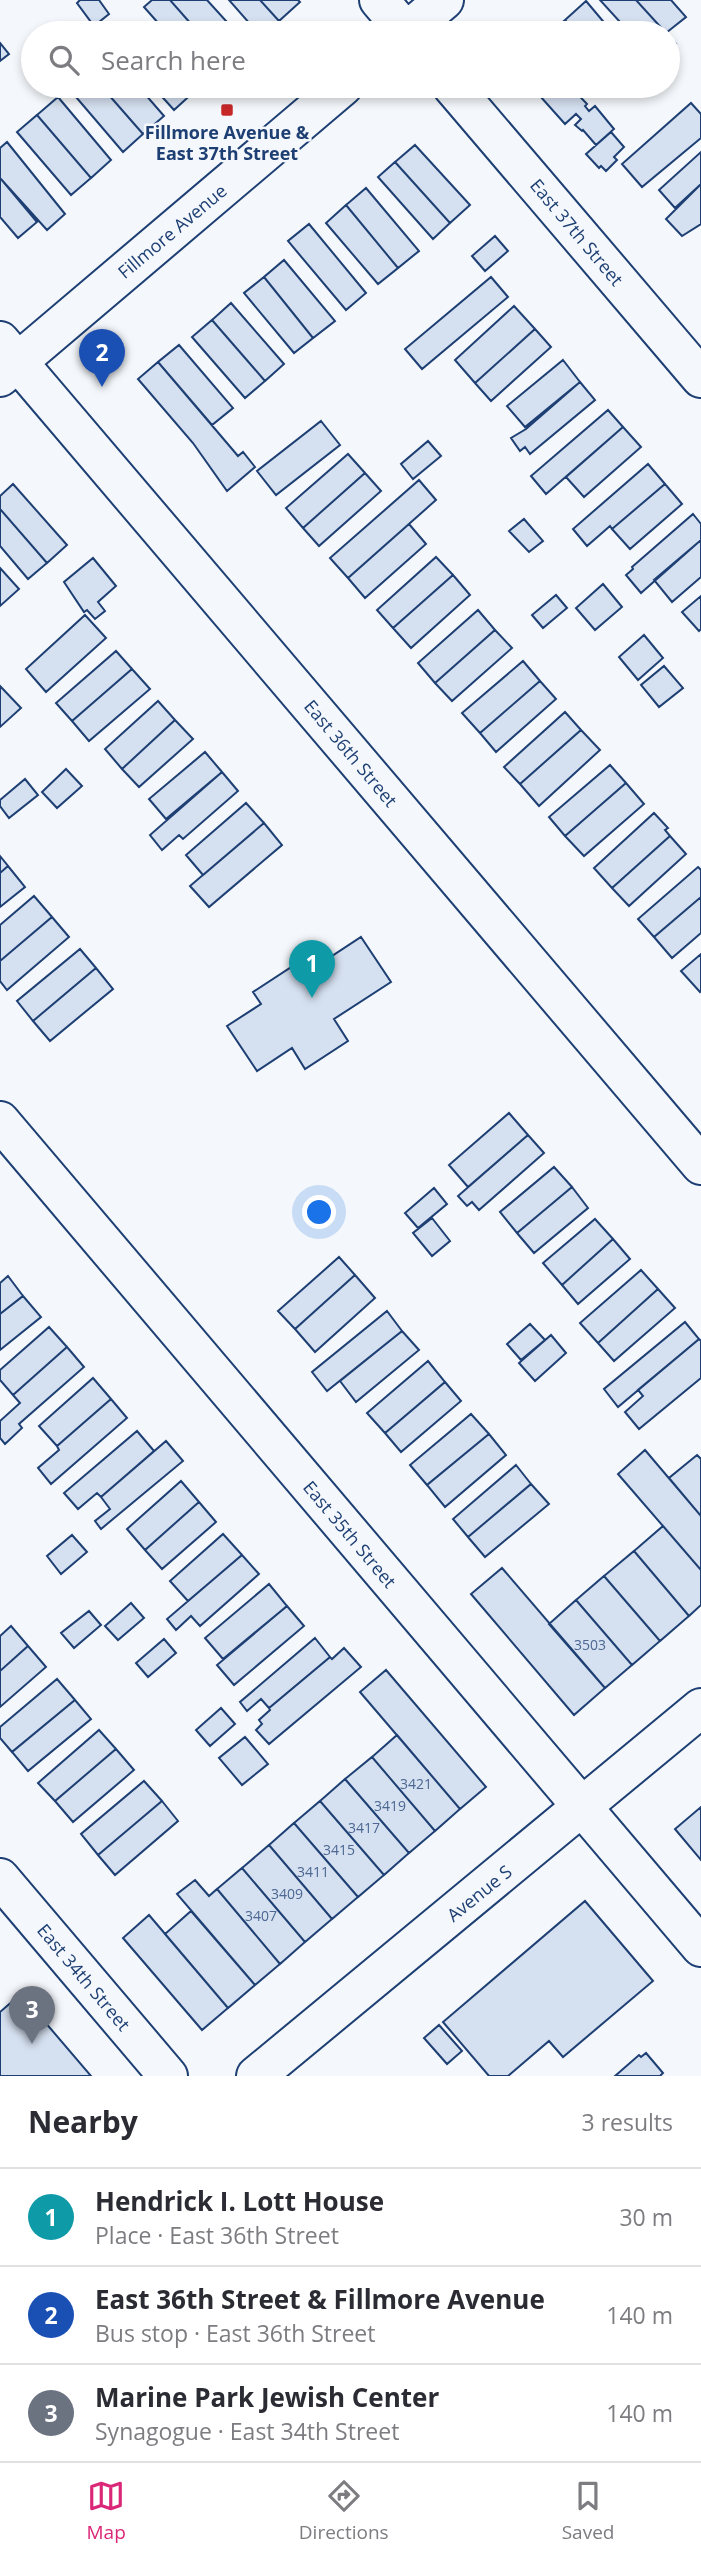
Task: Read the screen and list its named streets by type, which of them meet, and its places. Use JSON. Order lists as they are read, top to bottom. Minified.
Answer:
{"streets":{"street":["Fillmore Avenue","East 37th Street","East 36th Street","East 35th Street","Avenue S","East 34th Street"]},"crossings":[["Fillmore Avenue","East 36th Street"],["East 35th Street","Avenue S"]],"places":{"transit":["Fillmore Avenue & East 37th Street"]},"house_numbers":["3503","3421","3419","3417","3415","3411","3409","3407"],"page":{"search":"Search here","pins":["2","1","3"],"heading":["Nearby","3 results"],"list":[{"mark":"1","name":"Hendrick I. Lott House","note":"Place · East 36th Street","value":"30 m"},{"mark":"2","name":"East 36th Street & Fillmore Avenue","note":"Bus stop · East 36th Street","value":"140 m"},{"mark":"3","name":"Marine Park Jewish Center","note":"Synagogue · East 34th Street","value":"140 m"}],"nav":["Map","Directions","Saved"]}}
